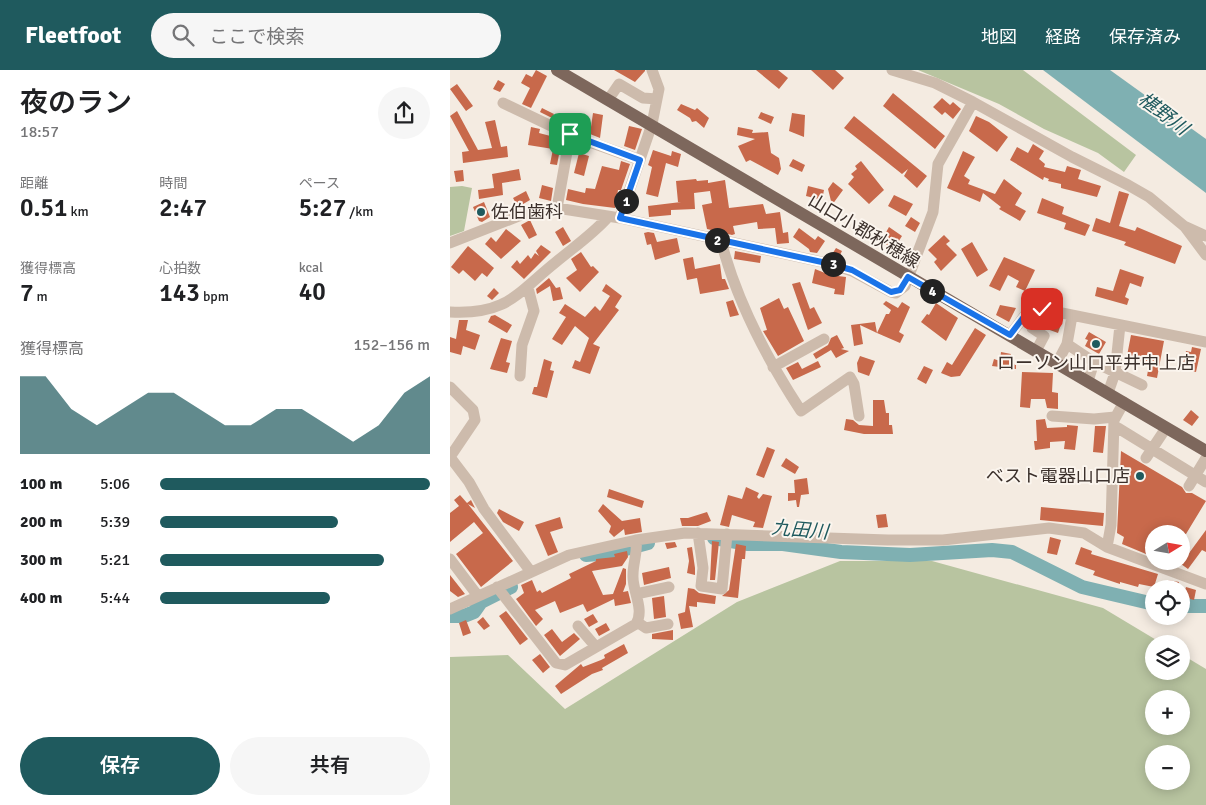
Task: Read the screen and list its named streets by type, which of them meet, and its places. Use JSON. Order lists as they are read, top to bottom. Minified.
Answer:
{"streets":{"main road":["山口小郡秋穂線"]},"water":["椹野川","九田川"],"places":["佐伯歯科","ローソン山口平井中上店","ベスト電器山口店"],"north":"right","page":{"header":"Fleetfoot","search":"ここで検索","nav":["地図","経路","保存済み"],"heading":["夜のラン","18:57"],"stats":[["距離","0.51 km"],["時間","2:47"],["ペース","5:27 /km"],["獲得標高","7 m"],["心拍数","143 bpm"],["kcal","40"]],"pins":["1","2","3","4"],"chart":["獲得標高","152–156 m"],"list":[{"name":"100 m","note":"5:06"},{"name":"200 m","note":"5:39"},{"name":"300 m","note":"5:21"},{"name":"400 m","note":"5:44"}],"map_buttons":["+","−"],"buttons":["保存","共有"]}}
